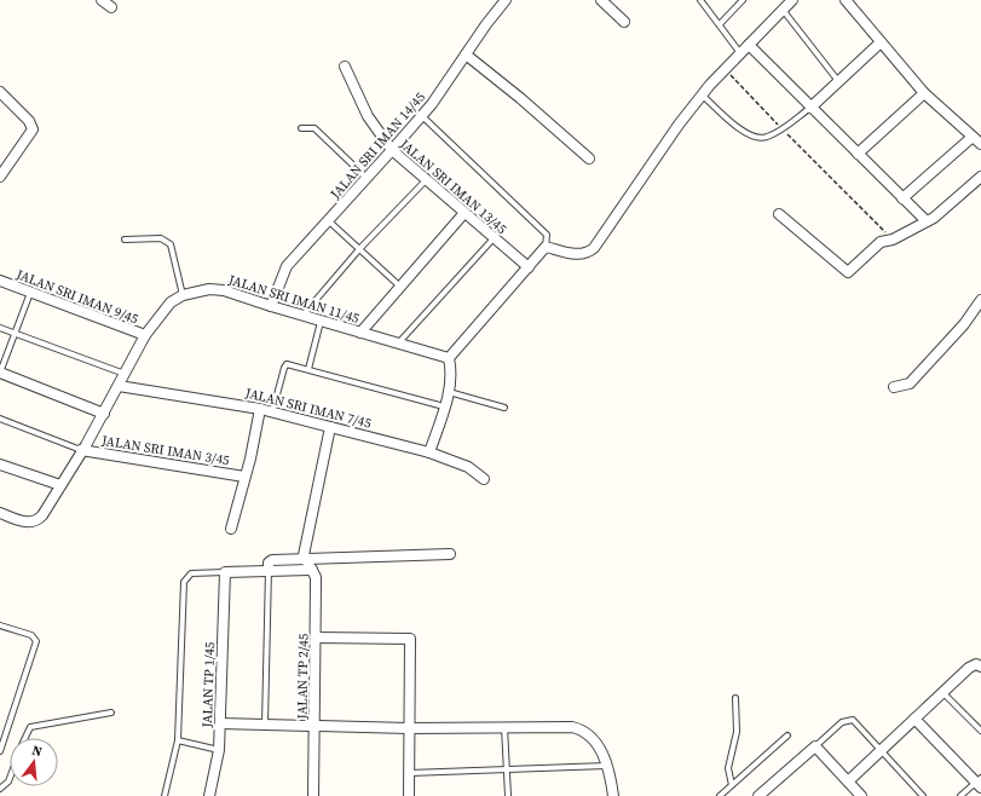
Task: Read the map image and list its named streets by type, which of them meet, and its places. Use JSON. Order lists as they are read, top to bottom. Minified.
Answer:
{"streets":{"street":["JALAN SRI IMAN 14/45","JALAN SRI IMAN 13/45","JALAN SRI IMAN 9/45","JALAN SRI IMAN 11/45","JALAN SRI IMAN 7/45","JALAN SRI IMAN 3/45","JALAN TP 2/45","JALAN TP 1/45"]},"crossings":[["JALAN SRI IMAN 14/45","JALAN SRI IMAN 13/45"],["JALAN SRI IMAN 14/45","JALAN SRI IMAN 11/45"],["JALAN SRI IMAN 9/45","JALAN SRI IMAN 11/45"],["JALAN SRI IMAN 11/45","JALAN SRI IMAN 7/45"],["JALAN SRI IMAN 11/45","JALAN SRI IMAN 3/45"]],"north":"top"}
